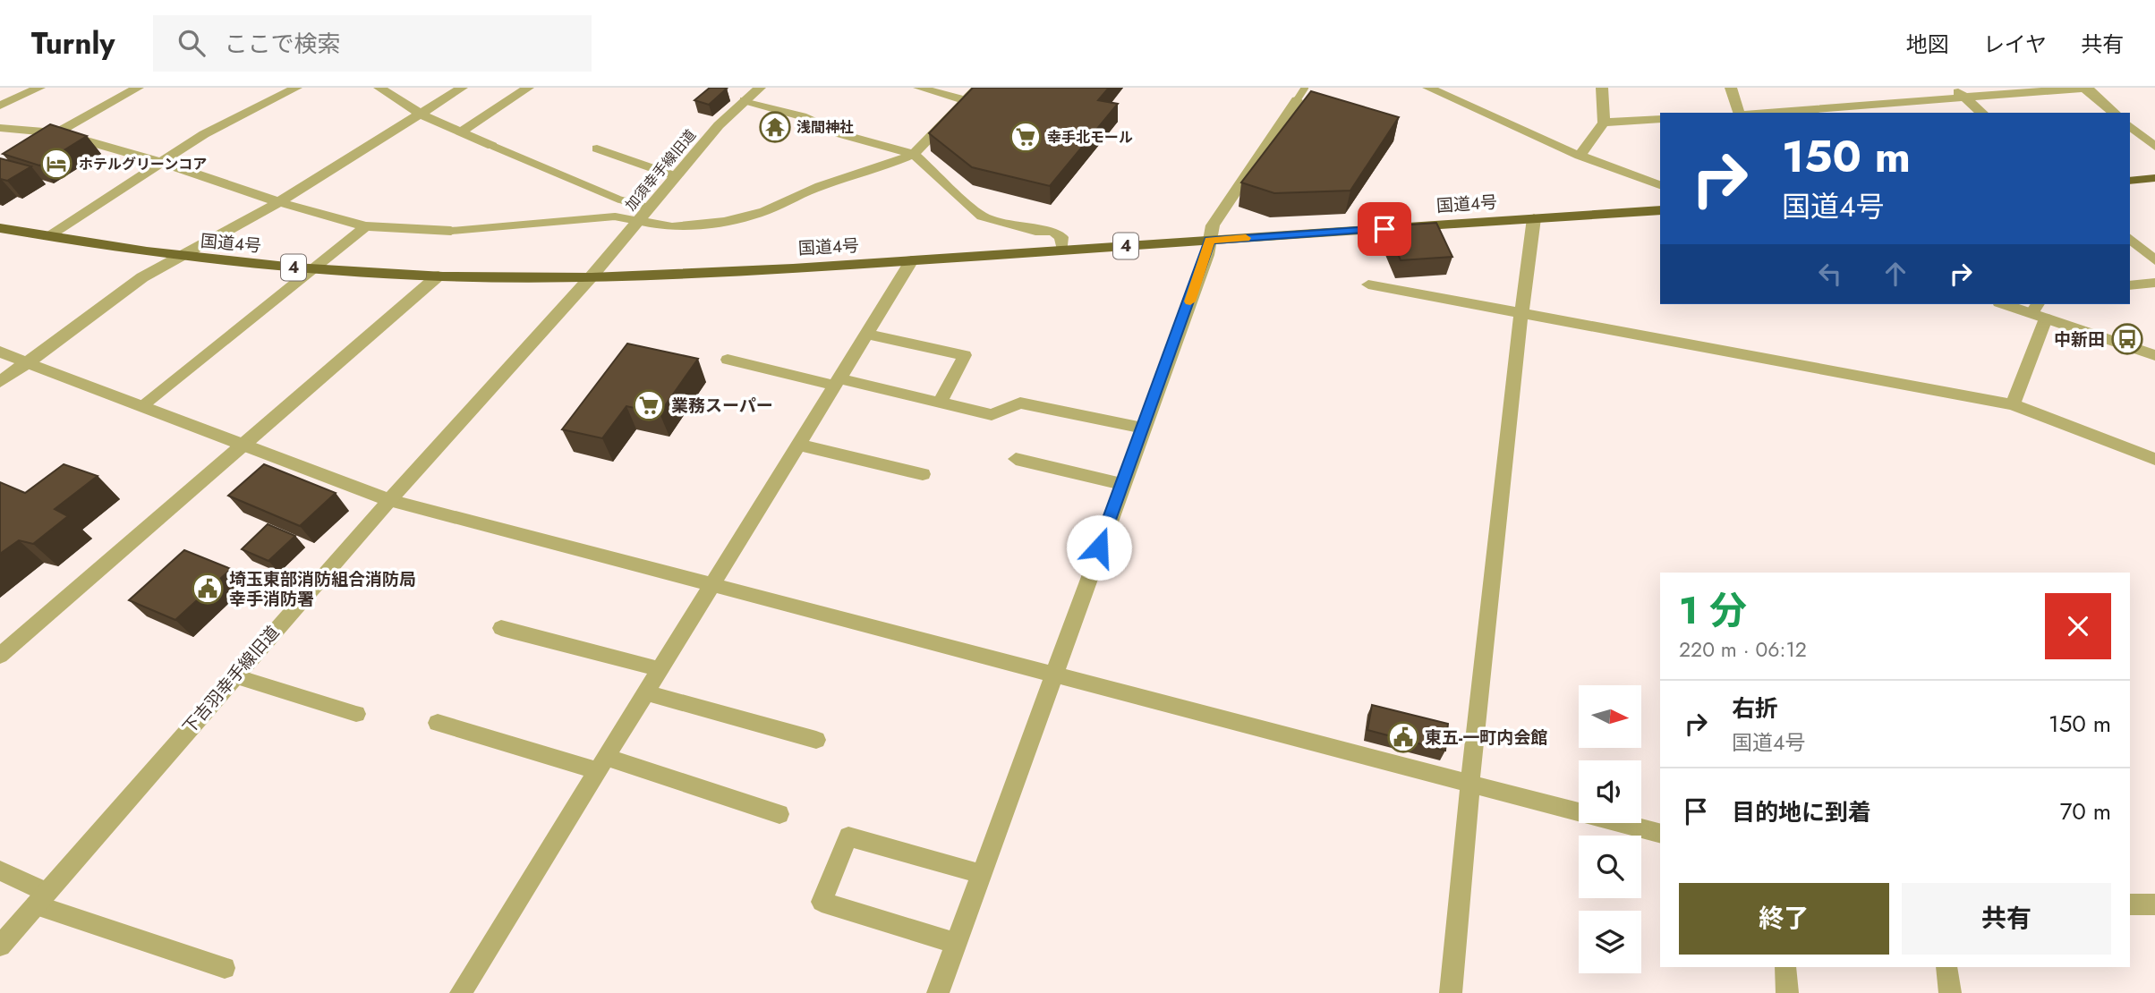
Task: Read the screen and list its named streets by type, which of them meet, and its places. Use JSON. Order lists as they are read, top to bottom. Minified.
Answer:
{"streets":{"highway":["国道4号","4"],"street":["加須幸手線旧道","下吉羽幸手線旧道"]},"crossings":[["加須幸手線旧道","国道4号"],["加須幸手線旧道","下吉羽幸手線旧道"],["国道4号","下吉羽幸手線旧道"]],"places":{"temple":["浅間神社"],"supermarket":["幸手北モール","業務スーパー"],"hotel":["ホテルグリーンコア"],"bus stop":["中新田"],"public building":["埼玉東部消防組合消防局 幸手消防署","東五-一町内会館"]},"north":"right","page":{"header":"Turnly","search":"ここで検索","nav":["地図","レイヤ","共有"],"turn":["150 m","国道4号"],"heading":["1 分","220 m · 06:12"],"list":[{"name":"右折","note":"国道4号","value":"150 m"},{"name":"目的地に到着","value":"70 m"}],"buttons":["終了","共有"]}}
